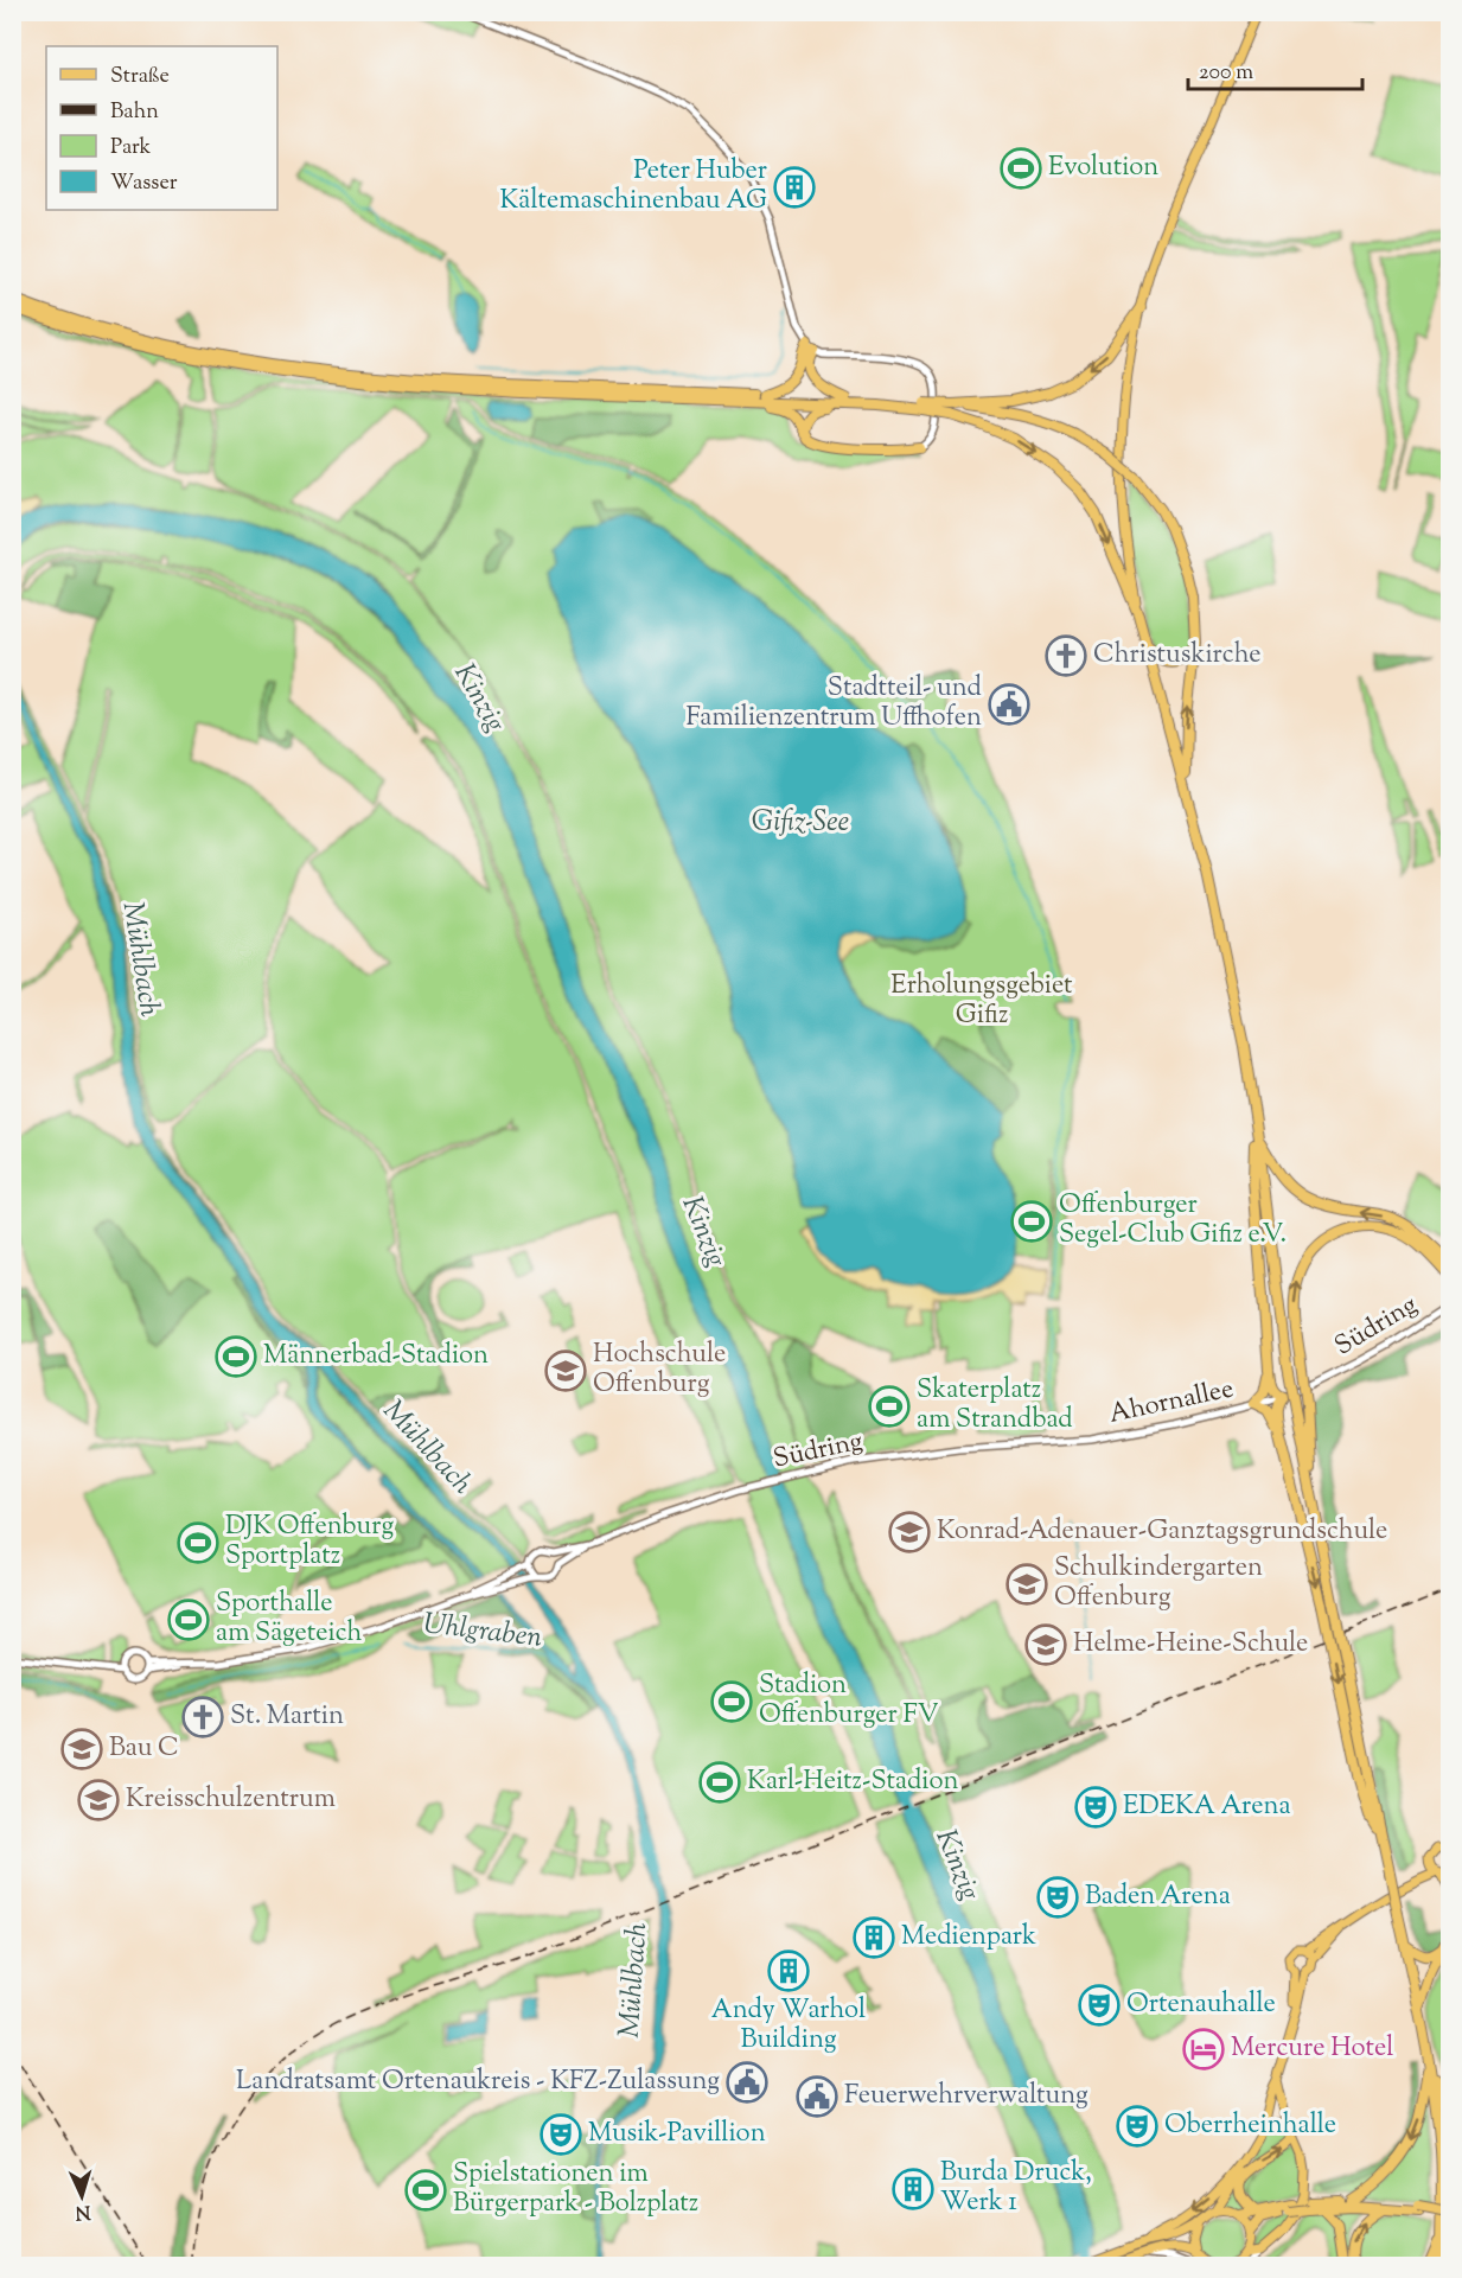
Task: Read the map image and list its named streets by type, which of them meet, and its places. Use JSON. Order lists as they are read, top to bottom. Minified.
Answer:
{"streets":{"street":["Südring","Ahornallee"]},"crossings":[["Südring","Ahornallee"]],"water":["Kinzig","Gifiz-See","Mühlbach","Uhlgraben"],"parks":["Erholungsgebiet Gifiz"],"places":{"sports":["Evolution","Offenburger Segel-Club Gifiz e.V.","Männerbad-Stadion","Skaterplatz am Strandbad","DJK Offenburg Sportplatz","Sporthalle am Sägeteich","Stadion Offenburger FV","Karl-Heitz-Stadion","Spielstationen im Bürgerpark - Bolzplatz"],"building":["Peter Huber Kältemaschinenbau AG","Medienpark","Andy Warhol Building","Burda Druck, Werk 1"],"church":["Christuskirche","St. Martin"],"public building":["Stadtteil- und Familienzentrum Uffhofen","Landratsamt Ortenaukreis - KFZ-Zulassung","Feuerwehrverwaltung"],"school or university":["Hochschule Offenburg","Konrad-Adenauer-Ganztagsgrundschule","Schulkindergarten Offenburg","Helme-Heine-Schule","Bau C","Kreisschulzentrum"],"theatre":["EDEKA Arena","Baden Arena","Ortenauhalle","Oberrheinhalle","Musik-Pavillion"],"hotel":["Mercure Hotel"]},"legend":["Straße","Bahn","Park","Wasser"],"scale_bar":"200 m","north":"bottom"}
